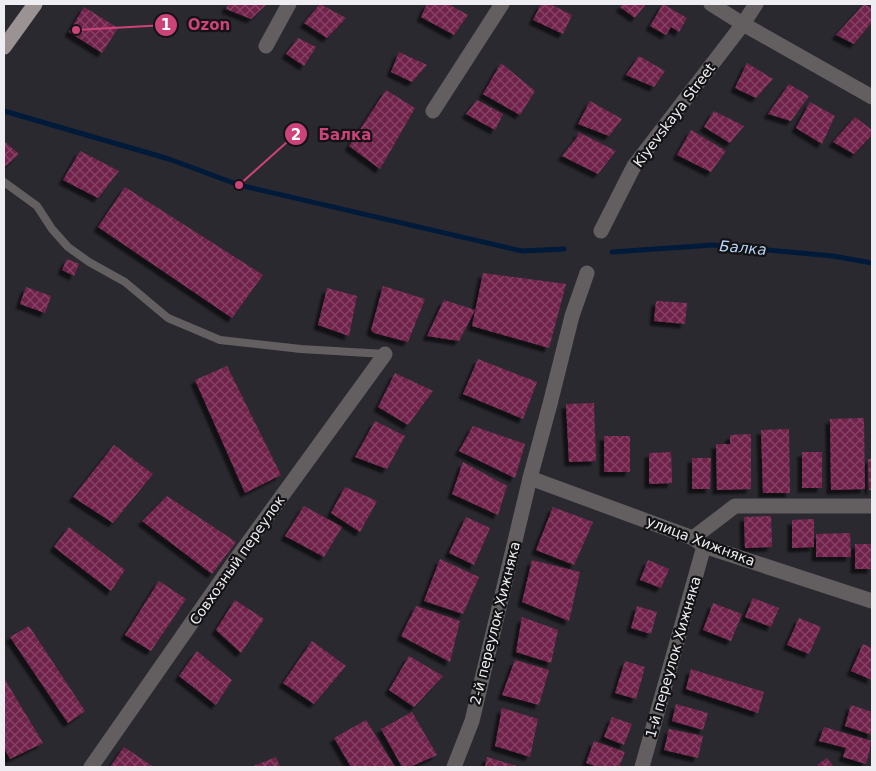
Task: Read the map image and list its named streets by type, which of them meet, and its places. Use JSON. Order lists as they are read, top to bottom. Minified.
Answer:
{"streets":{"street":["Kiyevskaya Street","улица Хижняка","Совхозный переулок","2-й переулок Хижняка","1-й переулок Хижняка"]},"crossings":[["улица Хижняка","2-й переулок Хижняка"],["улица Хижняка","1-й переулок Хижняка"]],"water":["Балка"],"places":["Ozon","Балка"]}
